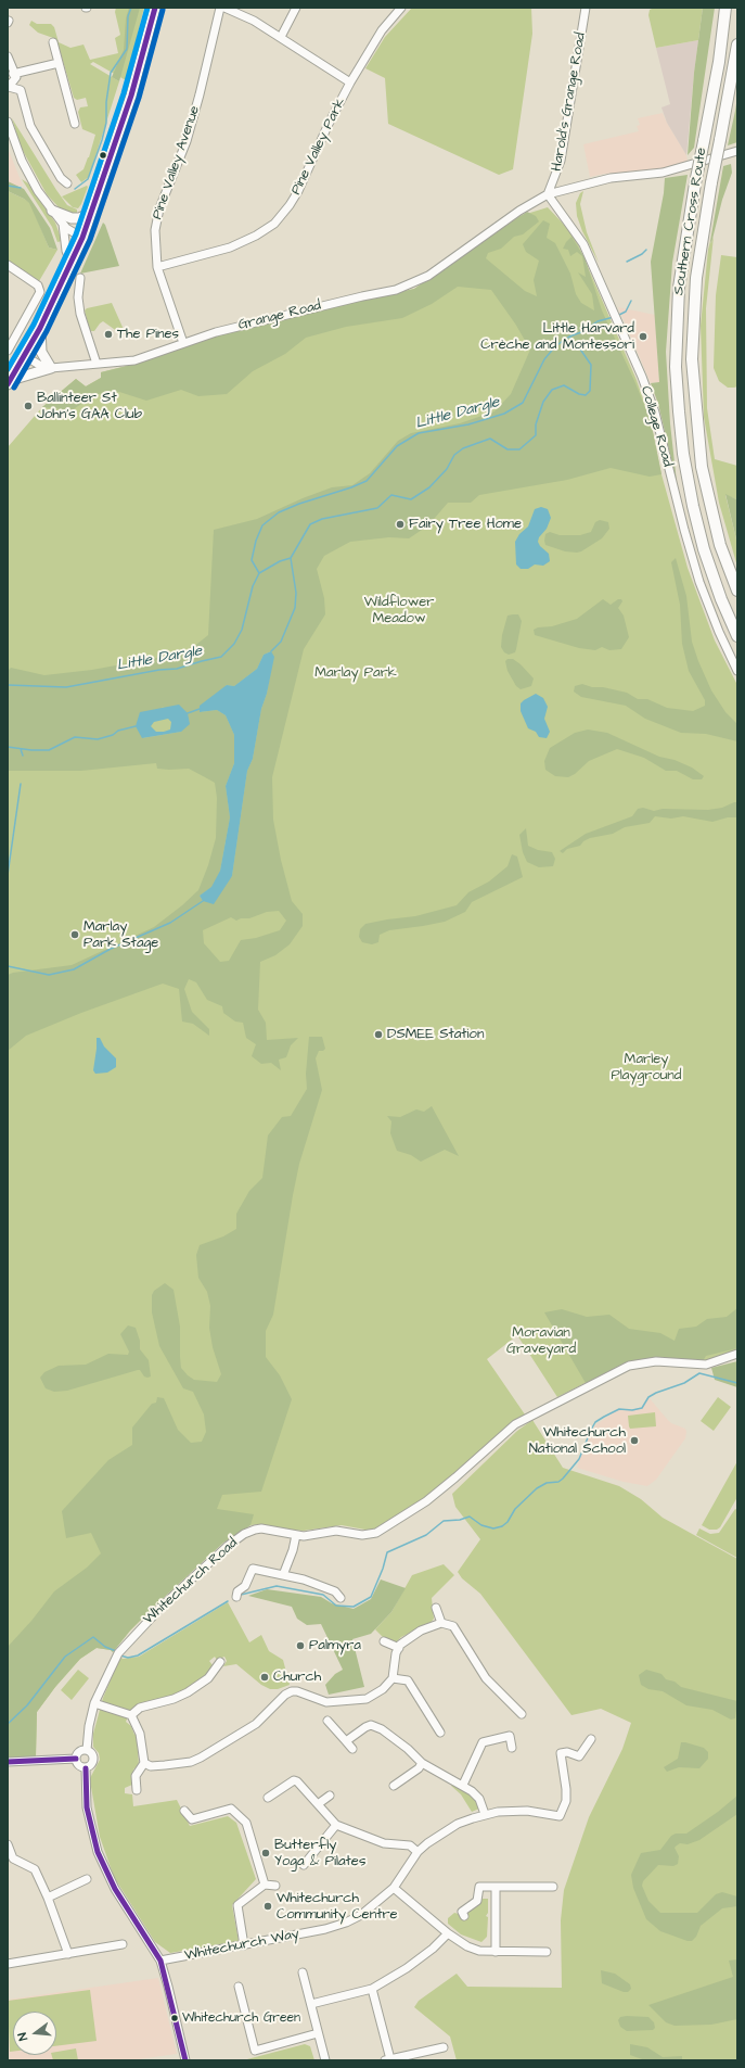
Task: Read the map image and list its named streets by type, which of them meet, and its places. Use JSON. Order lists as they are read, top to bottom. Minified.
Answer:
{"streets":{"highway":["Southern Cross Route"],"street":["Harold's Grange Road","Pine Valley Park","Pine Valley Avenue","Grange Road","College Road","Whitechurch Road","Whitechurch Way"]},"crossings":[["Harold's Grange Road","Grange Road"],["Harold's Grange Road","College Road"],["Pine Valley Park","Pine Valley Avenue"],["Pine Valley Avenue","Grange Road"],["Grange Road","College Road"]],"water":["Little Dargle"],"parks":["Wildflower Meadow","Marlay Park","Marley Playground","Moravian Graveyard"],"places":["The Pines","Little Harvard Crèche and Montessori","Ballinteer St John's GAA Club","Fairy Tree Home","Marlay Park Stage","DSMEE Station","Whitechurch National School","Palmyra","Church","Butterfly Yoga & Pilates","Whitechurch Community Centre","Whitechurch Green"],"north":"left"}
